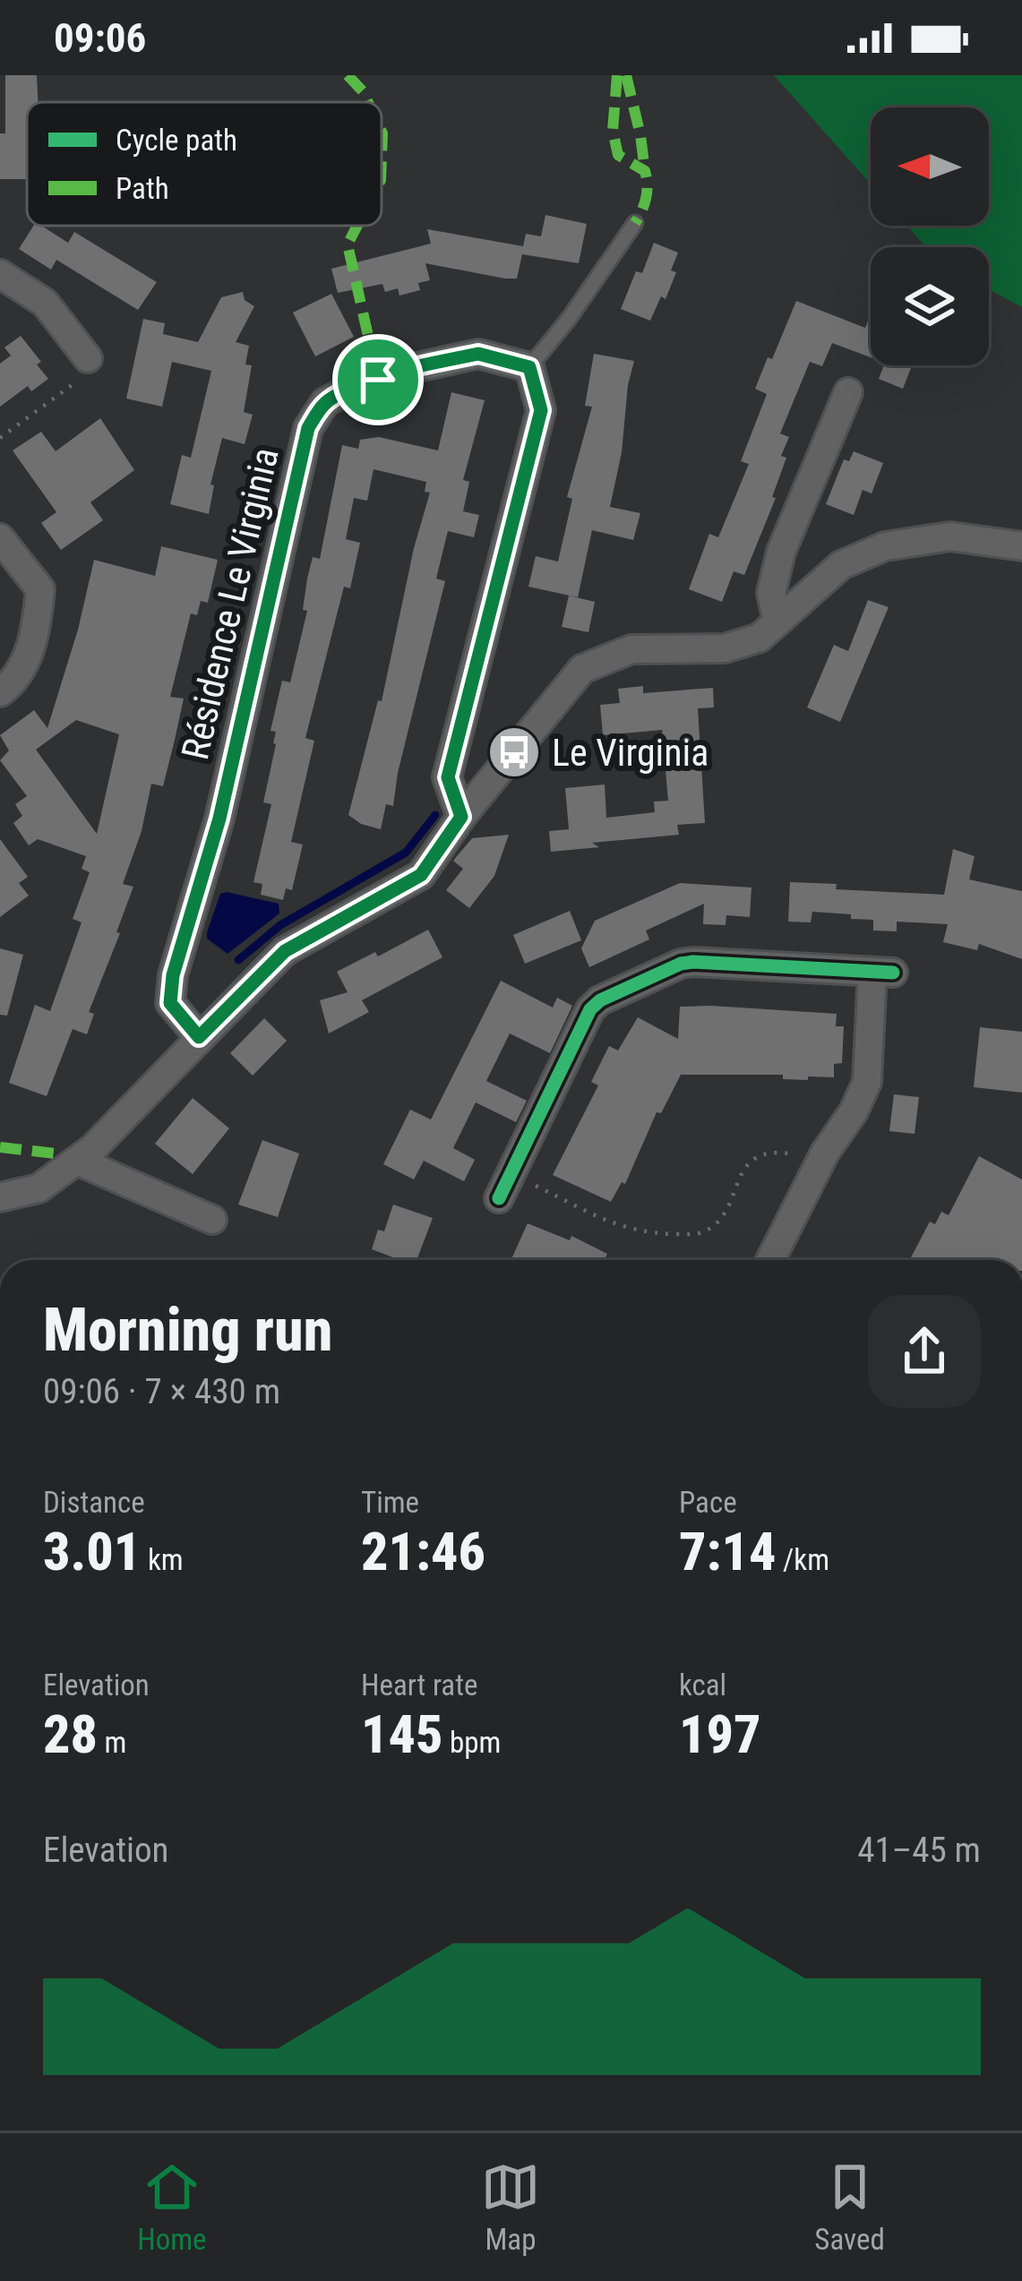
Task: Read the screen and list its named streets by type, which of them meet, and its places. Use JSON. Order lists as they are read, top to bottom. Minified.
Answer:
{"streets":{"street":["Résidence Le Virginia"]},"places":{"bus stop":["Le Virginia"]},"legend":["Cycle path","Path"],"north":"left","page":{"status":"09:06","heading":["Morning run","09:06 · 7 × 430 m"],"stats":[["Distance","3.01 km"],["Time","21:46"],["Pace","7:14 /km"],["Elevation","28 m"],["Heart rate","145 bpm"],["kcal","197"]],"chart":["Elevation","41–45 m"],"tabs":["Home","Map","Saved"]}}
